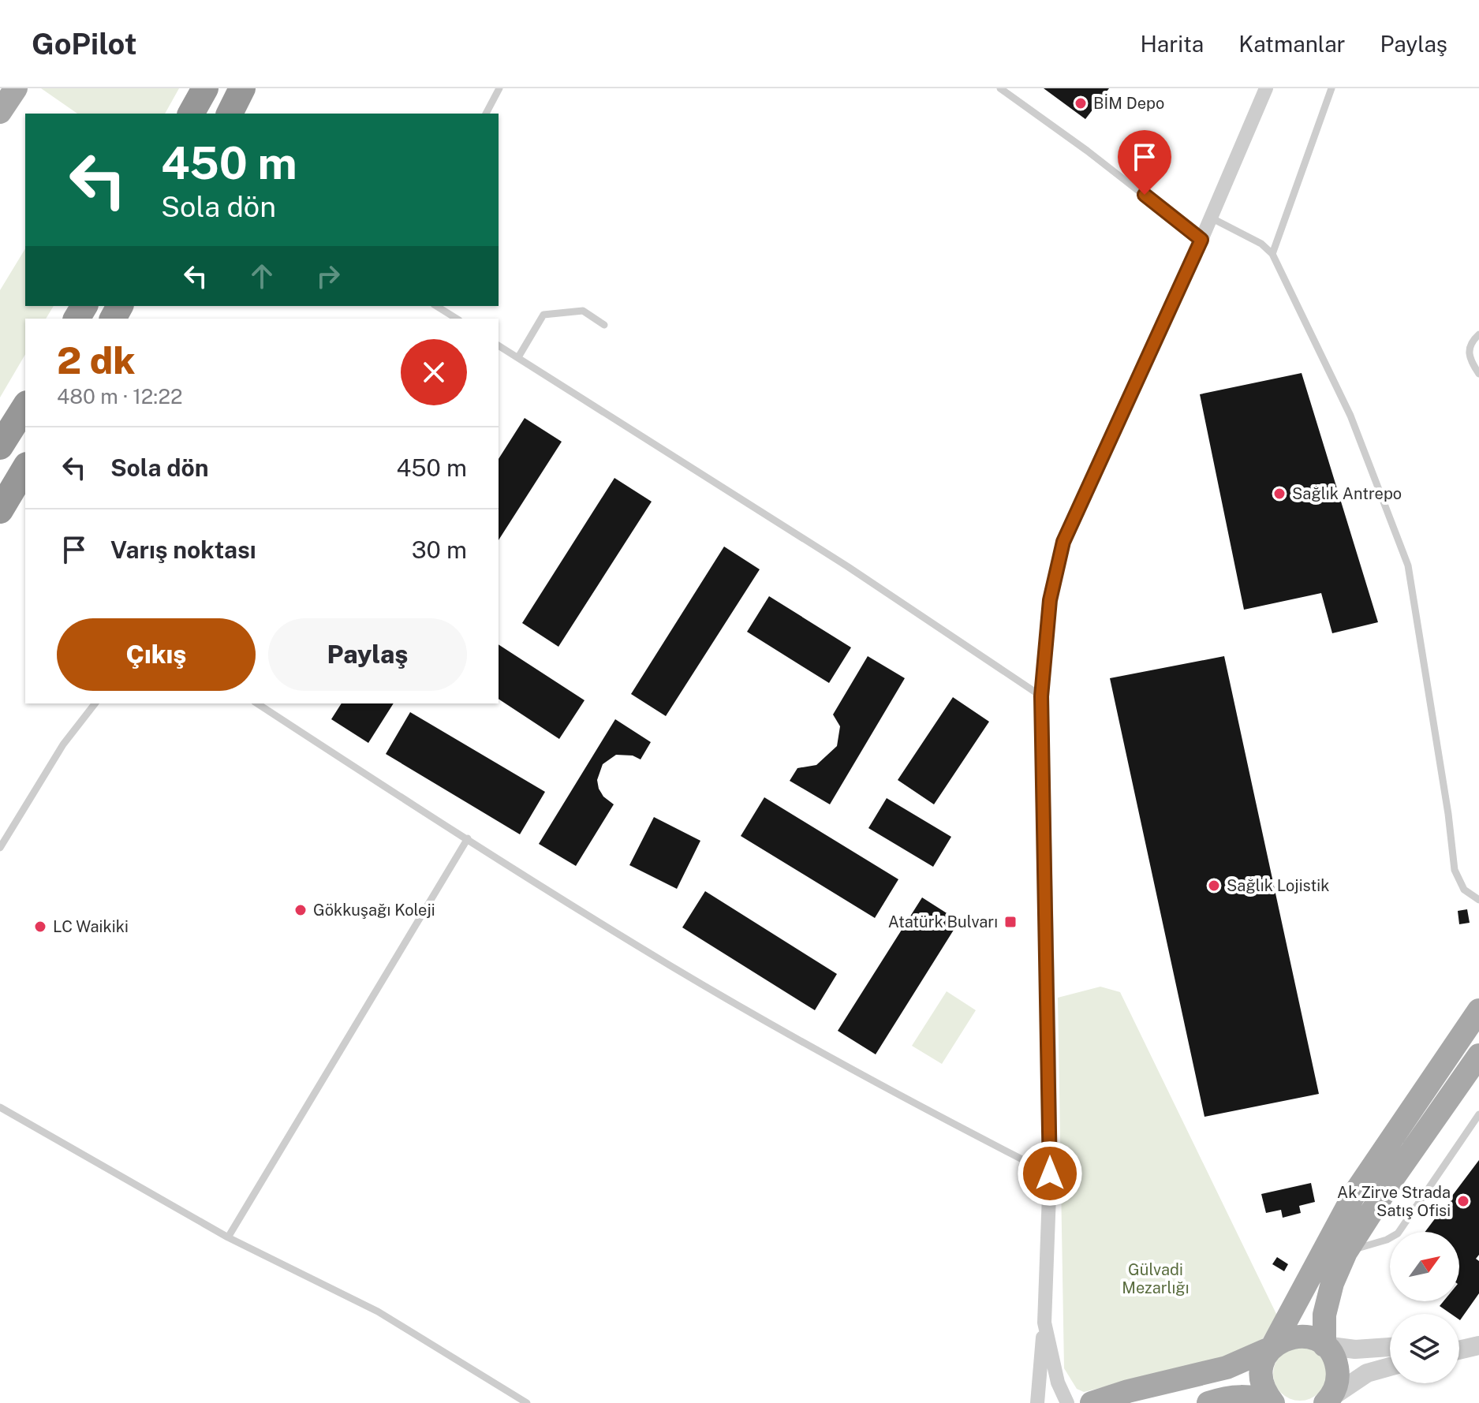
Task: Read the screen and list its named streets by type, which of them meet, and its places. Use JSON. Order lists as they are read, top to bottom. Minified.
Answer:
{"parks":["Gülvadi Mezarlığı"],"places":{"other":["BİM Depo","Sağlık Antrepo","Sağlık Lojistik","Gökkuşağı Koleji","LC Waikiki","Ak Zirve Strada Satış Ofisi"],"transit":["Atatürk Bulvarı"]},"north":"top right","page":{"header":"GoPilot","nav":["Harita","Katmanlar","Paylaş"],"turn":["450 m","Sola dön"],"heading":["2 dk","480 m · 12:22"],"list":[{"name":"Sola dön","value":"450 m"},{"name":"Varış noktası","value":"30 m"}],"buttons":["Çıkış","Paylaş"]}}
